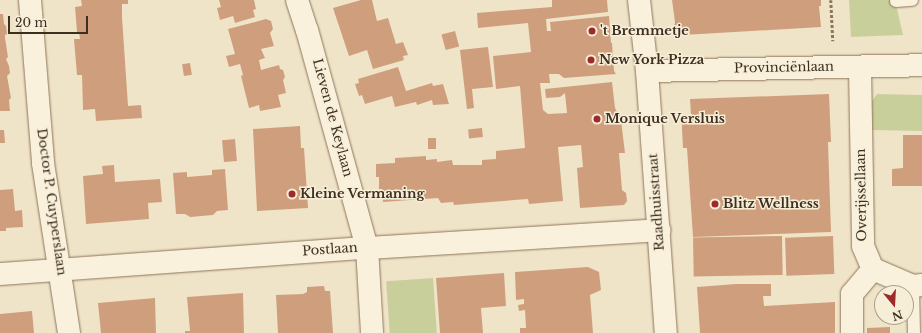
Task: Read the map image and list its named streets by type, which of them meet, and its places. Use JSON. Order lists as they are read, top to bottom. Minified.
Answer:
{"streets":{"street":["Provinciënlaan","Lieven de Keylaan","Overijssellaan","Doctor P. Cuyperslaan","Raadhuisstraat","Postlaan"]},"crossings":[["Provinciënlaan","Overijssellaan"],["Provinciënlaan","Raadhuisstraat"],["Lieven de Keylaan","Postlaan"],["Doctor P. Cuyperslaan","Postlaan"],["Raadhuisstraat","Postlaan"]],"places":["'t Bremmetje","New York Pizza","Monique Versluis","Kleine Vermaning","Blitz Wellness"],"scale_bar":"20 m","north":"bottom"}
